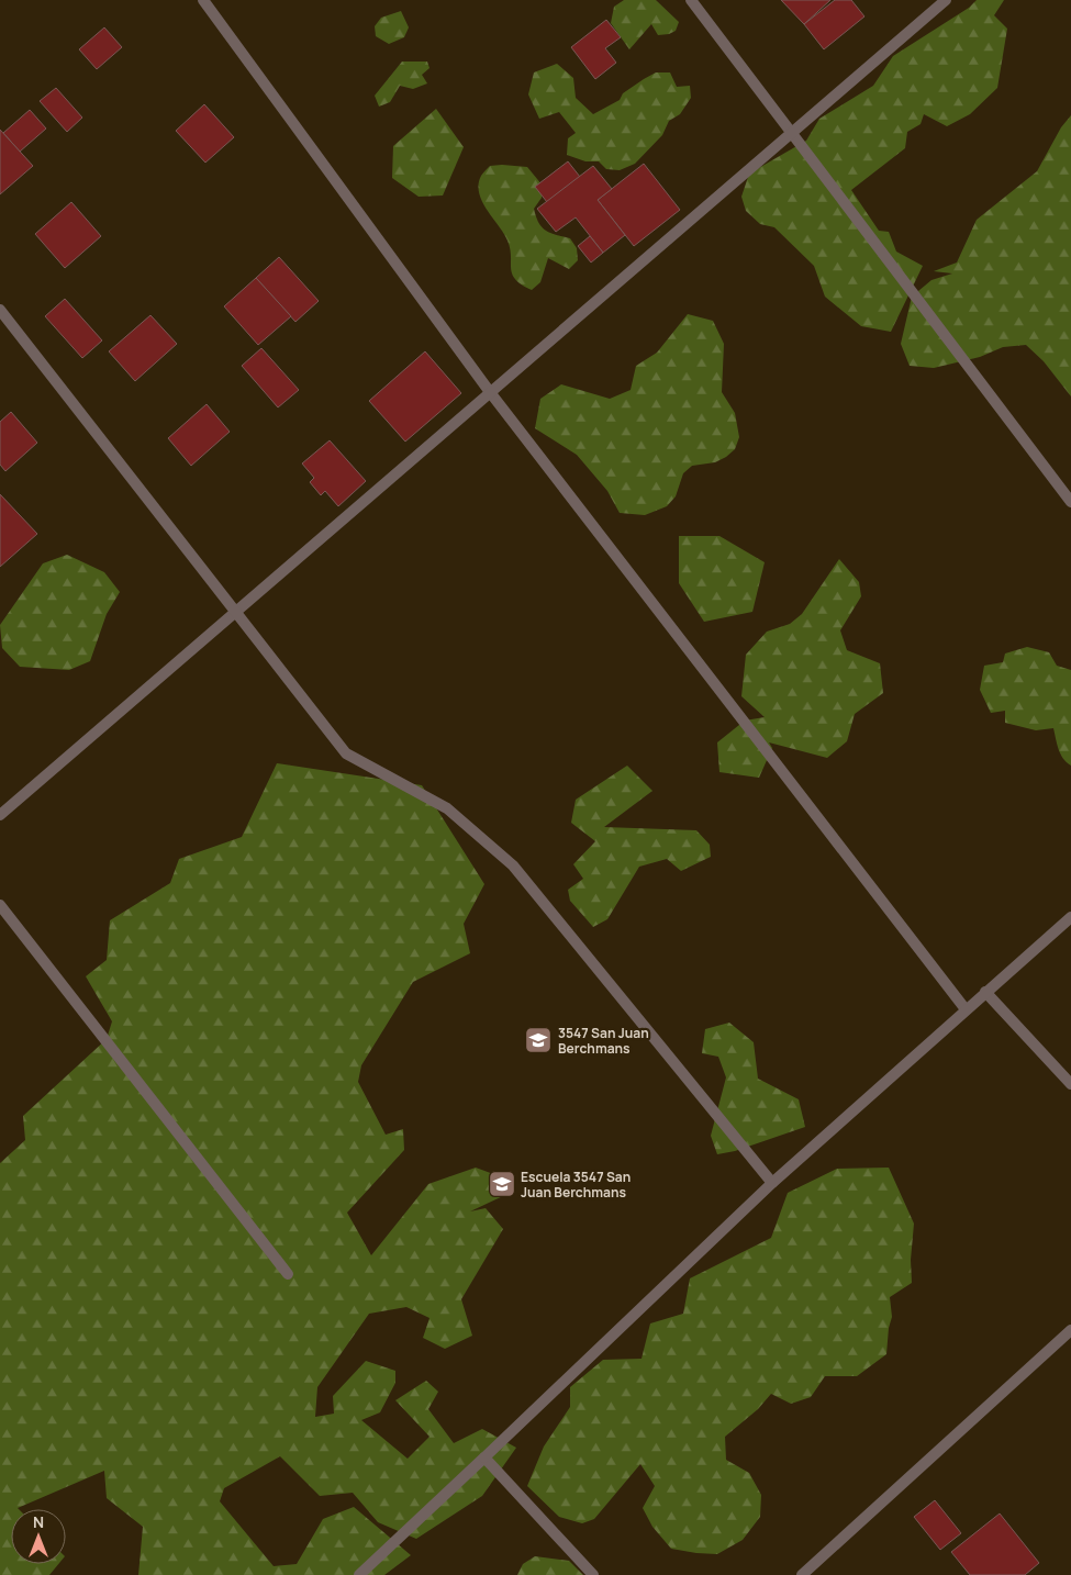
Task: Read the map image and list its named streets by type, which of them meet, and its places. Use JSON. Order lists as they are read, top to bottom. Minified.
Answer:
{"places":{"school or university":["3547 San Juan Berchmans","Escuela 3547 San Juan Berchmans"]},"north":"top"}
